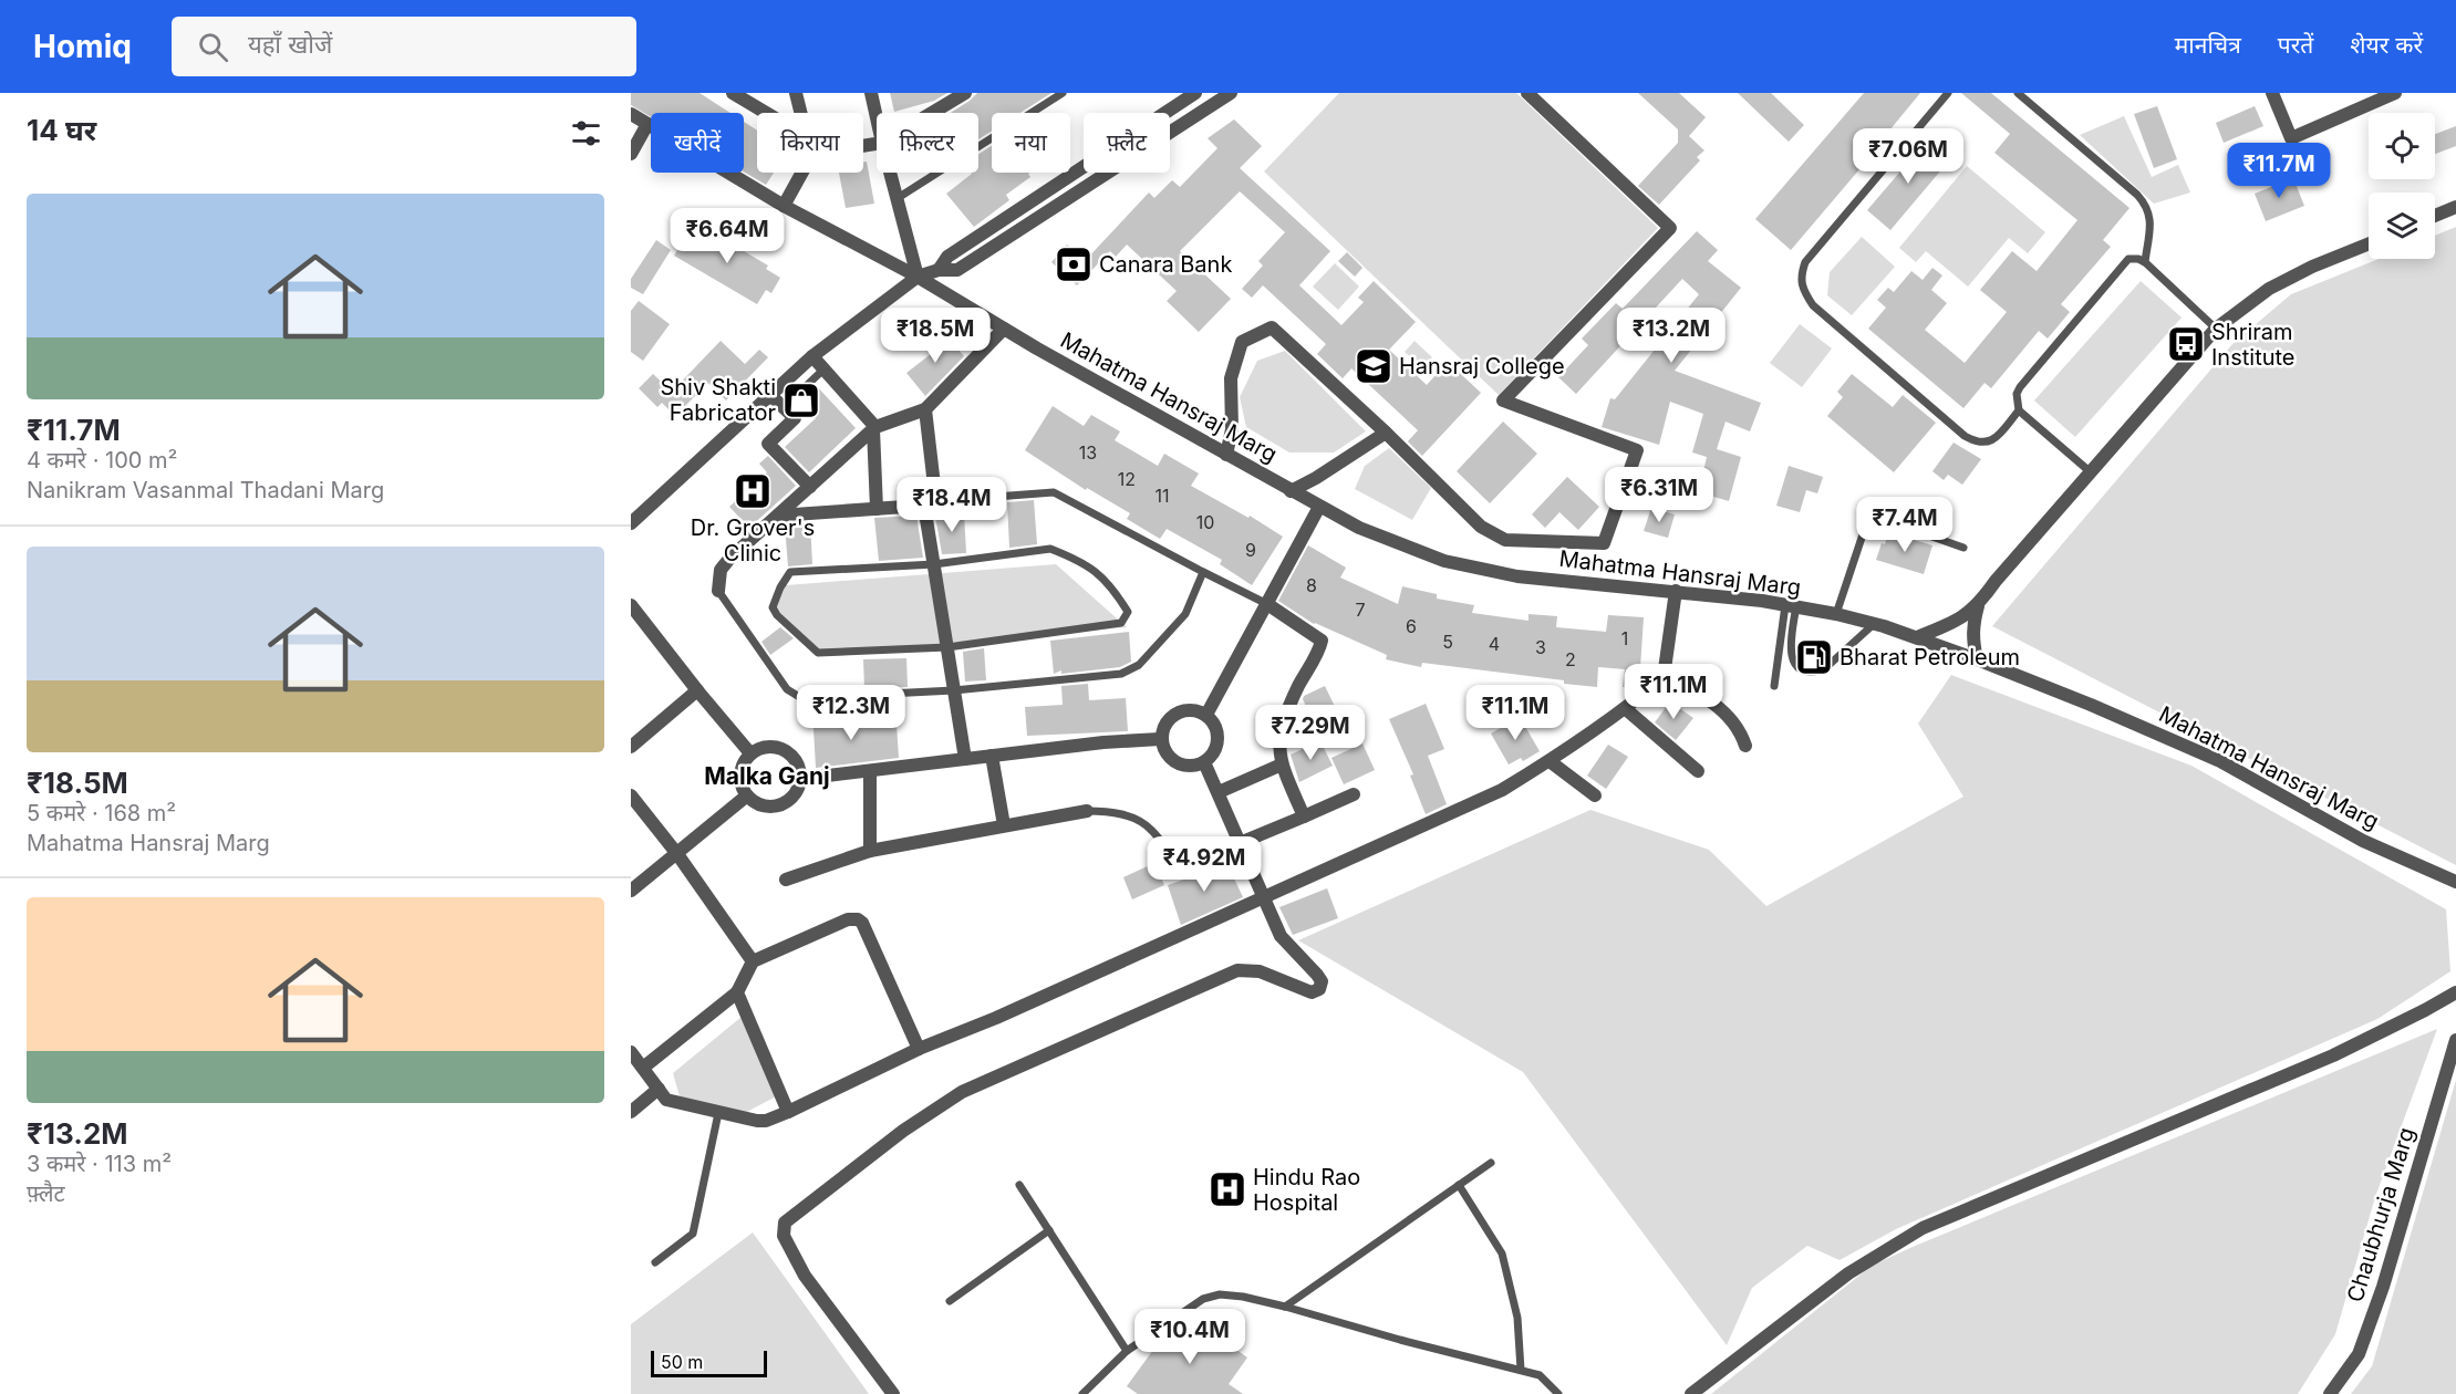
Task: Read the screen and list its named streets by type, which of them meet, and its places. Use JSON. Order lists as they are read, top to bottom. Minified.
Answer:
{"streets":{"street":["Mahatma Hansraj Marg","Chaubhurja Marg"]},"districts":["Malka Ganj"],"places":{"bank":["Canara Bank"],"bus stop":["Shriram Institute"],"school or university":["Hansraj College"],"shop":["Shiv Shakti Fabricator"],"hospital":["Dr. Grover's Clinic","Hindu Rao Hospital"],"fuel station":["Bharat Petroleum"]},"house_numbers":["13","12","11","10","9","8","7","6","1","5","4","3","2"],"scale_bar":"50 m","page":{"header":"Homiq","search":"यहाँ खोजें","nav":["मानचित्र","परतें","शेयर करें"],"heading":"14 घर","chip":["खरीदें","किराया","फ़िल्टर","नया","फ़्लैट"],"price":["₹7.06M","₹11.7M","₹6.64M","₹18.5M","₹13.2M","₹6.31M","₹18.4M","₹7.4M","₹11.1M","₹12.3M","₹11.1M","₹7.29M","₹4.92M","₹10.4M"],"list":[{"name":"₹11.7M","note":"4 कमरे · 100 m² · Nanikram Vasanmal Thadani Marg"},{"name":"₹18.5M","note":"5 कमरे · 168 m² · Mahatma Hansraj Marg"},{"name":"₹13.2M","note":"3 कमरे · 113 m² · फ़्लैट"}],"scale":"50 m"}}
